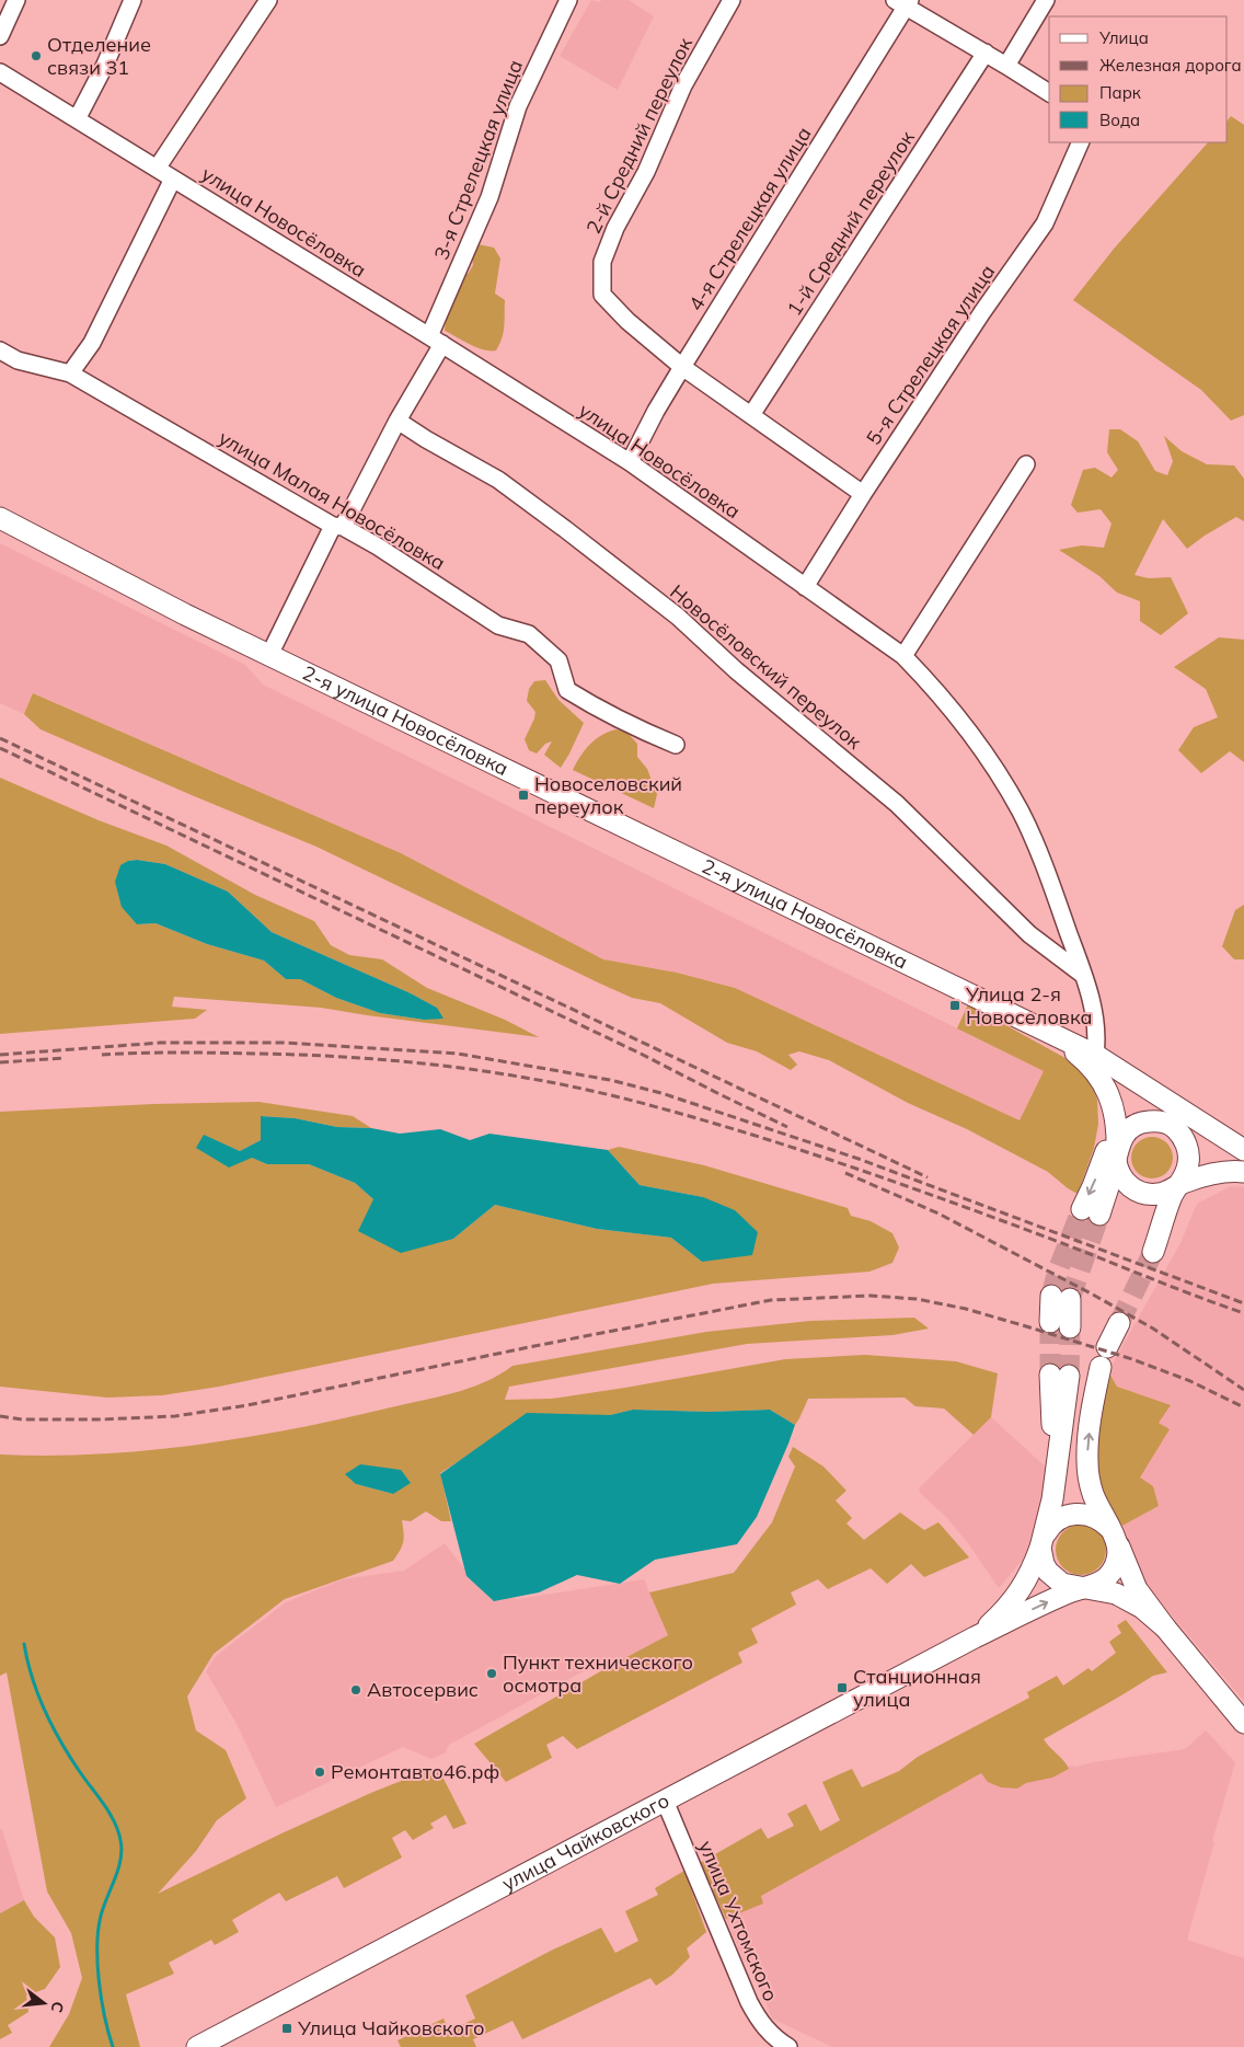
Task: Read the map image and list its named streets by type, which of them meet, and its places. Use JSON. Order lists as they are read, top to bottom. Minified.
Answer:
{"streets":{"main road":["2-я улица Новосёловка","улица Чайковского"],"street":["2-й Средний переулок","3-я Стрелецкая улица","4-я Стрелецкая улица","улица Новосёловка","1-й Средний переулок","5-я Стрелецкая улица","улица Малая Новосёловка","Новосёловский переулок","улица Ухтомского"]},"crossings":[["2-й Средний переулок","4-я Стрелецкая улица"],["2-й Средний переулок","1-й Средний переулок"],["2-й Средний переулок","5-я Стрелецкая улица"],["3-я Стрелецкая улица","улица Новосёловка"],["3-я Стрелецкая улица","улица Малая Новосёловка"],["3-я Стрелецкая улица","Новосёловский переулок"],["3-я Стрелецкая улица","2-я улица Новосёловка"],["4-я Стрелецкая улица","улица Новосёловка"],["улица Новосёловка","5-я Стрелецкая улица"],["улица Новосёловка","Новосёловский переулок"],["улица Новосёловка","2-я улица Новосёловка"],["улица Чайковского","улица Ухтомского"]],"places":{"other":["Отделение связи 31","Пункт технического осмотра","Автосервис","Ремонтавто46.рф"],"transit":["Новоселовский переулок","Улица 2-я Новоселовка","Станционная улица","Улица Чайковского"]},"legend":["Улица","Железная дорога","Парк","Вода"],"north":"right"}
